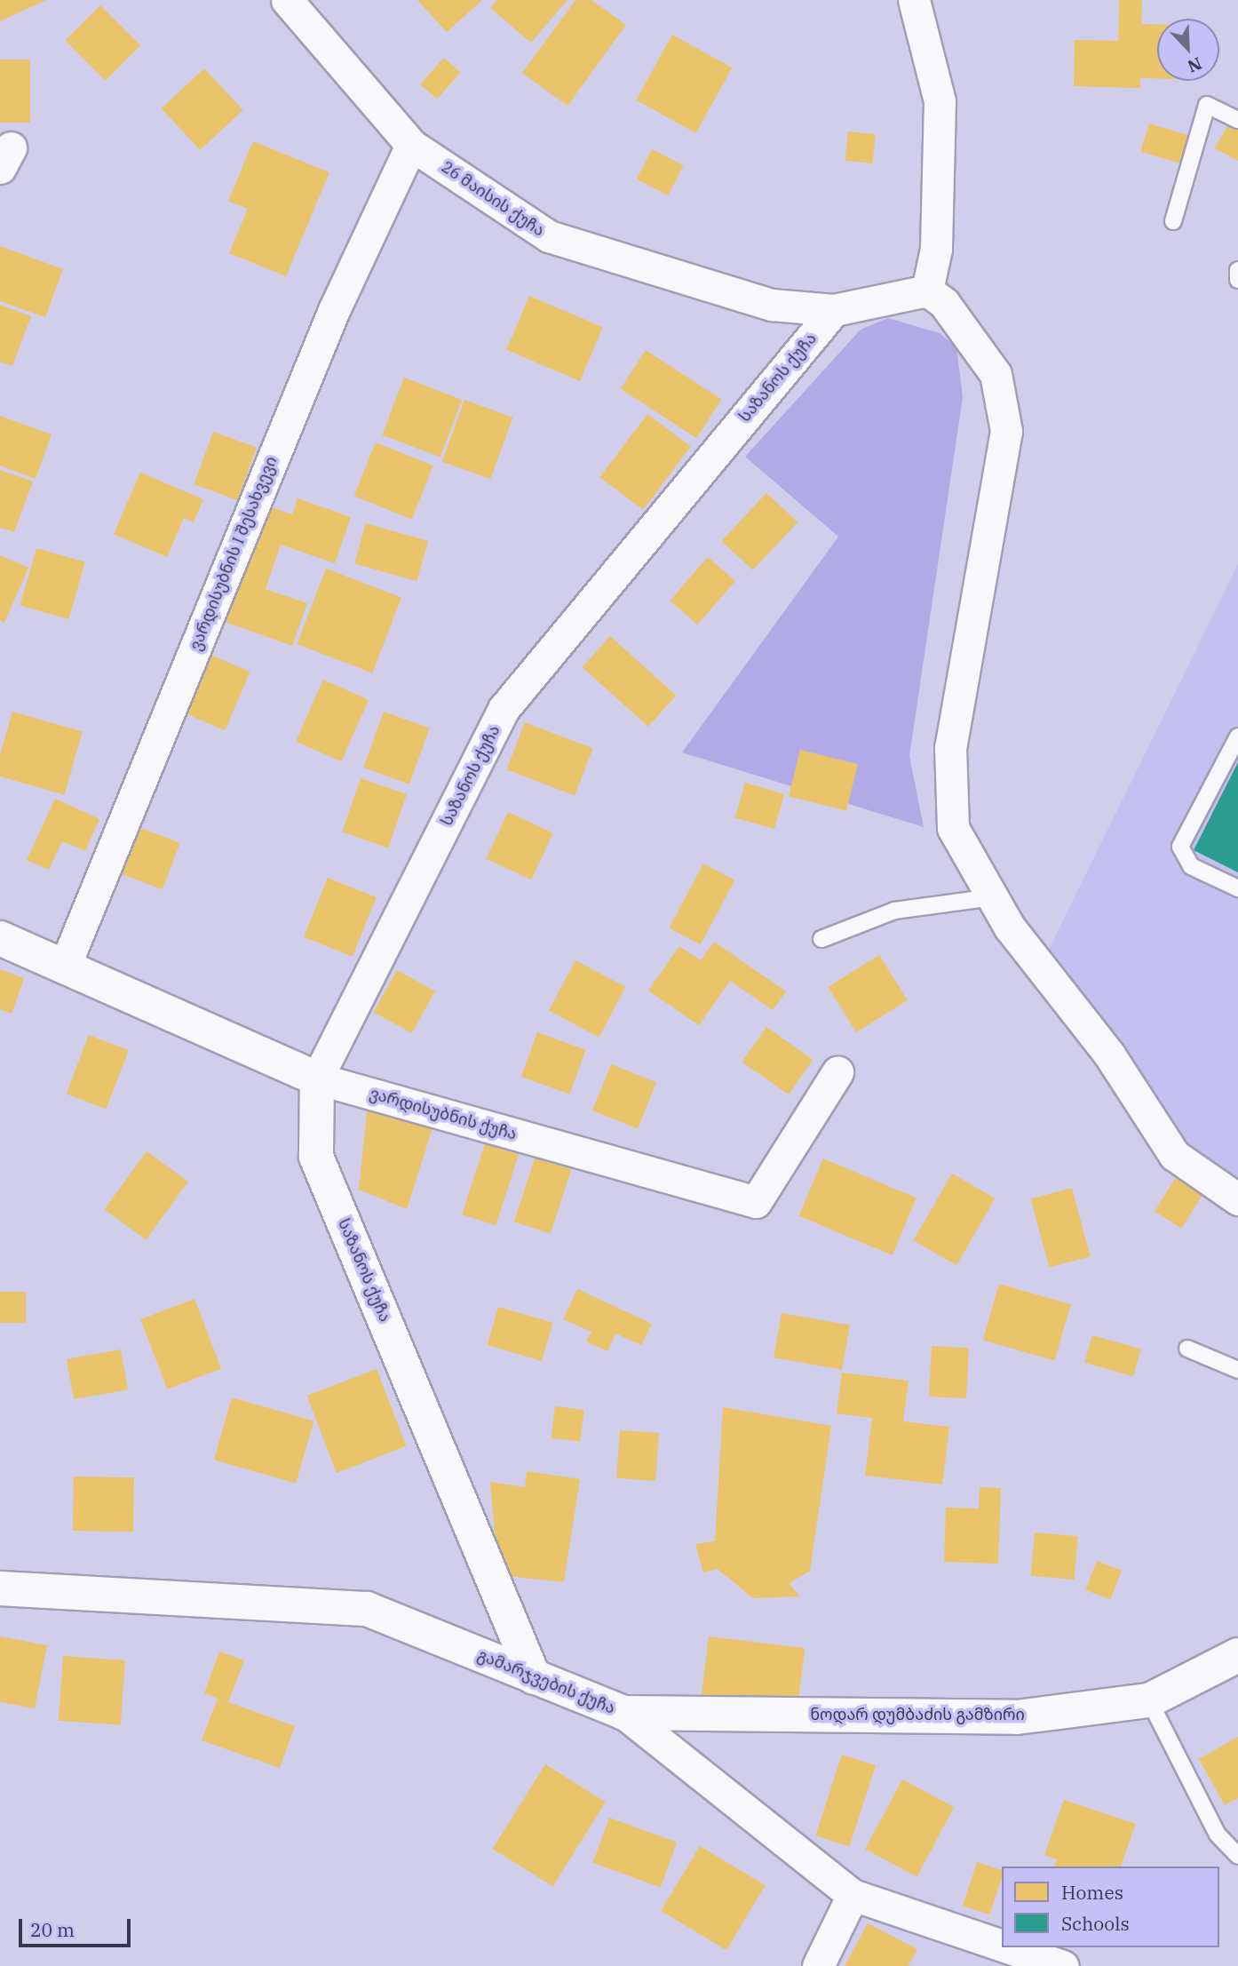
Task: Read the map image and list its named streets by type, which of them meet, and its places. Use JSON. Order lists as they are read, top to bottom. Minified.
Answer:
{"streets":{"street":["26 მაისის ქუჩა","საზანოს ქუჩა","ვარდისუბნის I შესახვევი","ვარდისუბნის ქუჩა","გამარჯვების ქუჩა","ნოდარ დუმბაძის გამზირი"]},"crossings":[["26 მაისის ქუჩა","საზანოს ქუჩა"],["26 მაისის ქუჩა","ვარდისუბნის I შესახვევი"],["საზანოს ქუჩა","ვარდისუბნის ქუჩა"],["საზანოს ქუჩა","გამარჯვების ქუჩა"],["ვარდისუბნის I შესახვევი","ვარდისუბნის ქუჩა"],["გამარჯვების ქუჩა","ნოდარ დუმბაძის გამზირი"]],"legend":["Homes","Schools"],"scale_bar":"20 m","north":"bottom right"}
